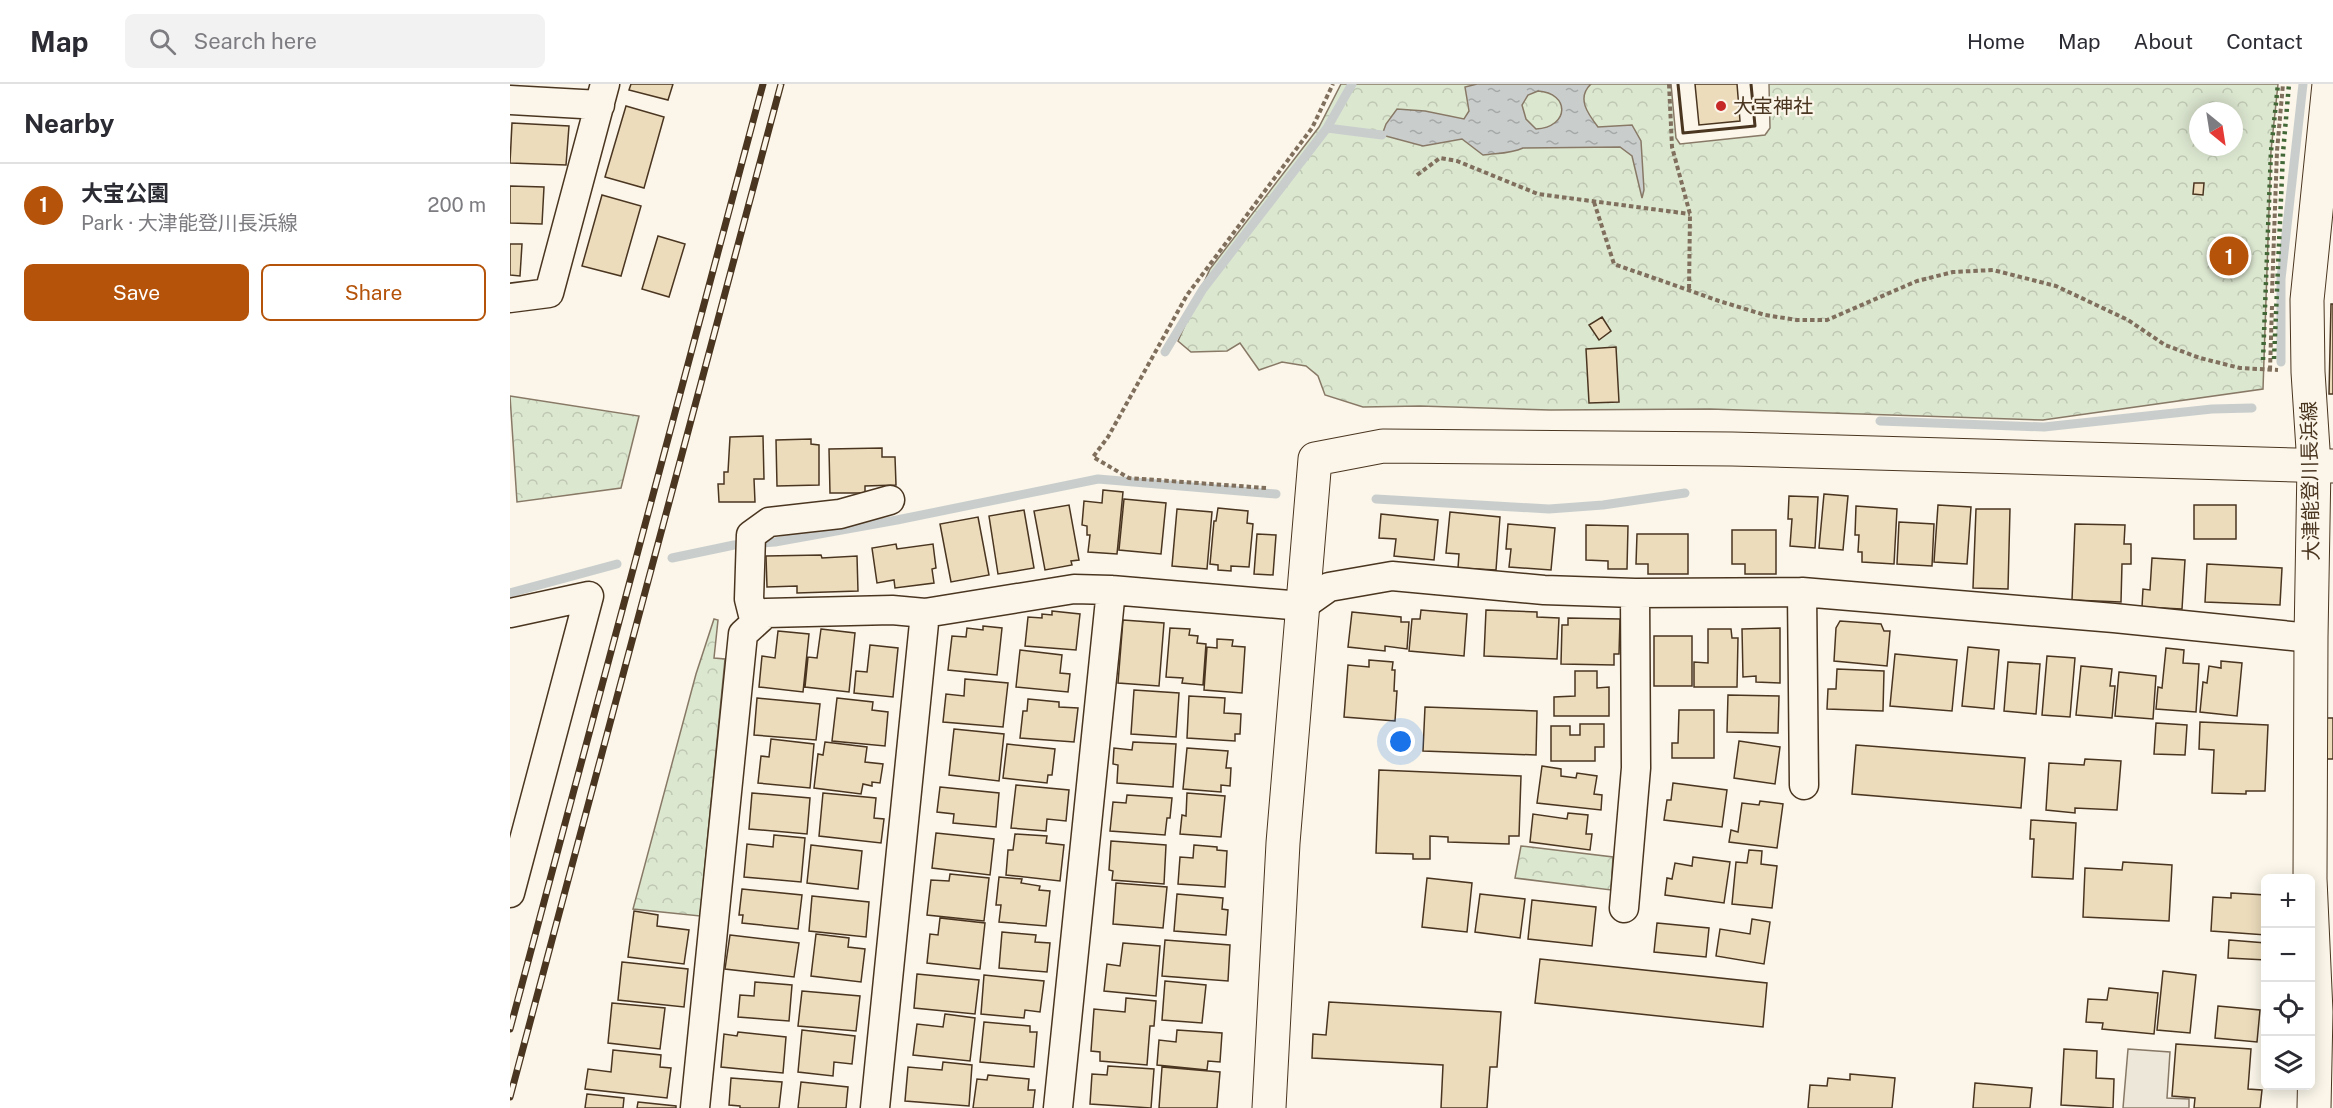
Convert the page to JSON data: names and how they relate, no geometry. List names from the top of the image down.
{
  "streets": {
    "street": ["大津能登川長浜線"]
  },
  "places": ["大宝神社"],
  "north": "bottom right",
  "page": {
    "header": "Map",
    "search": "Search here",
    "nav": [
      "Home",
      "Map",
      "About",
      "Contact"
    ],
    "heading": "Nearby",
    "list": [
      {
        "mark": "1",
        "name": "大宝公園",
        "note": "Park · 大津能登川長浜線",
        "value": "200 m"
      }
    ],
    "pins": "1",
    "buttons": ["Save", "Share"],
    "map_buttons": ["+", "−"]
  }
}
